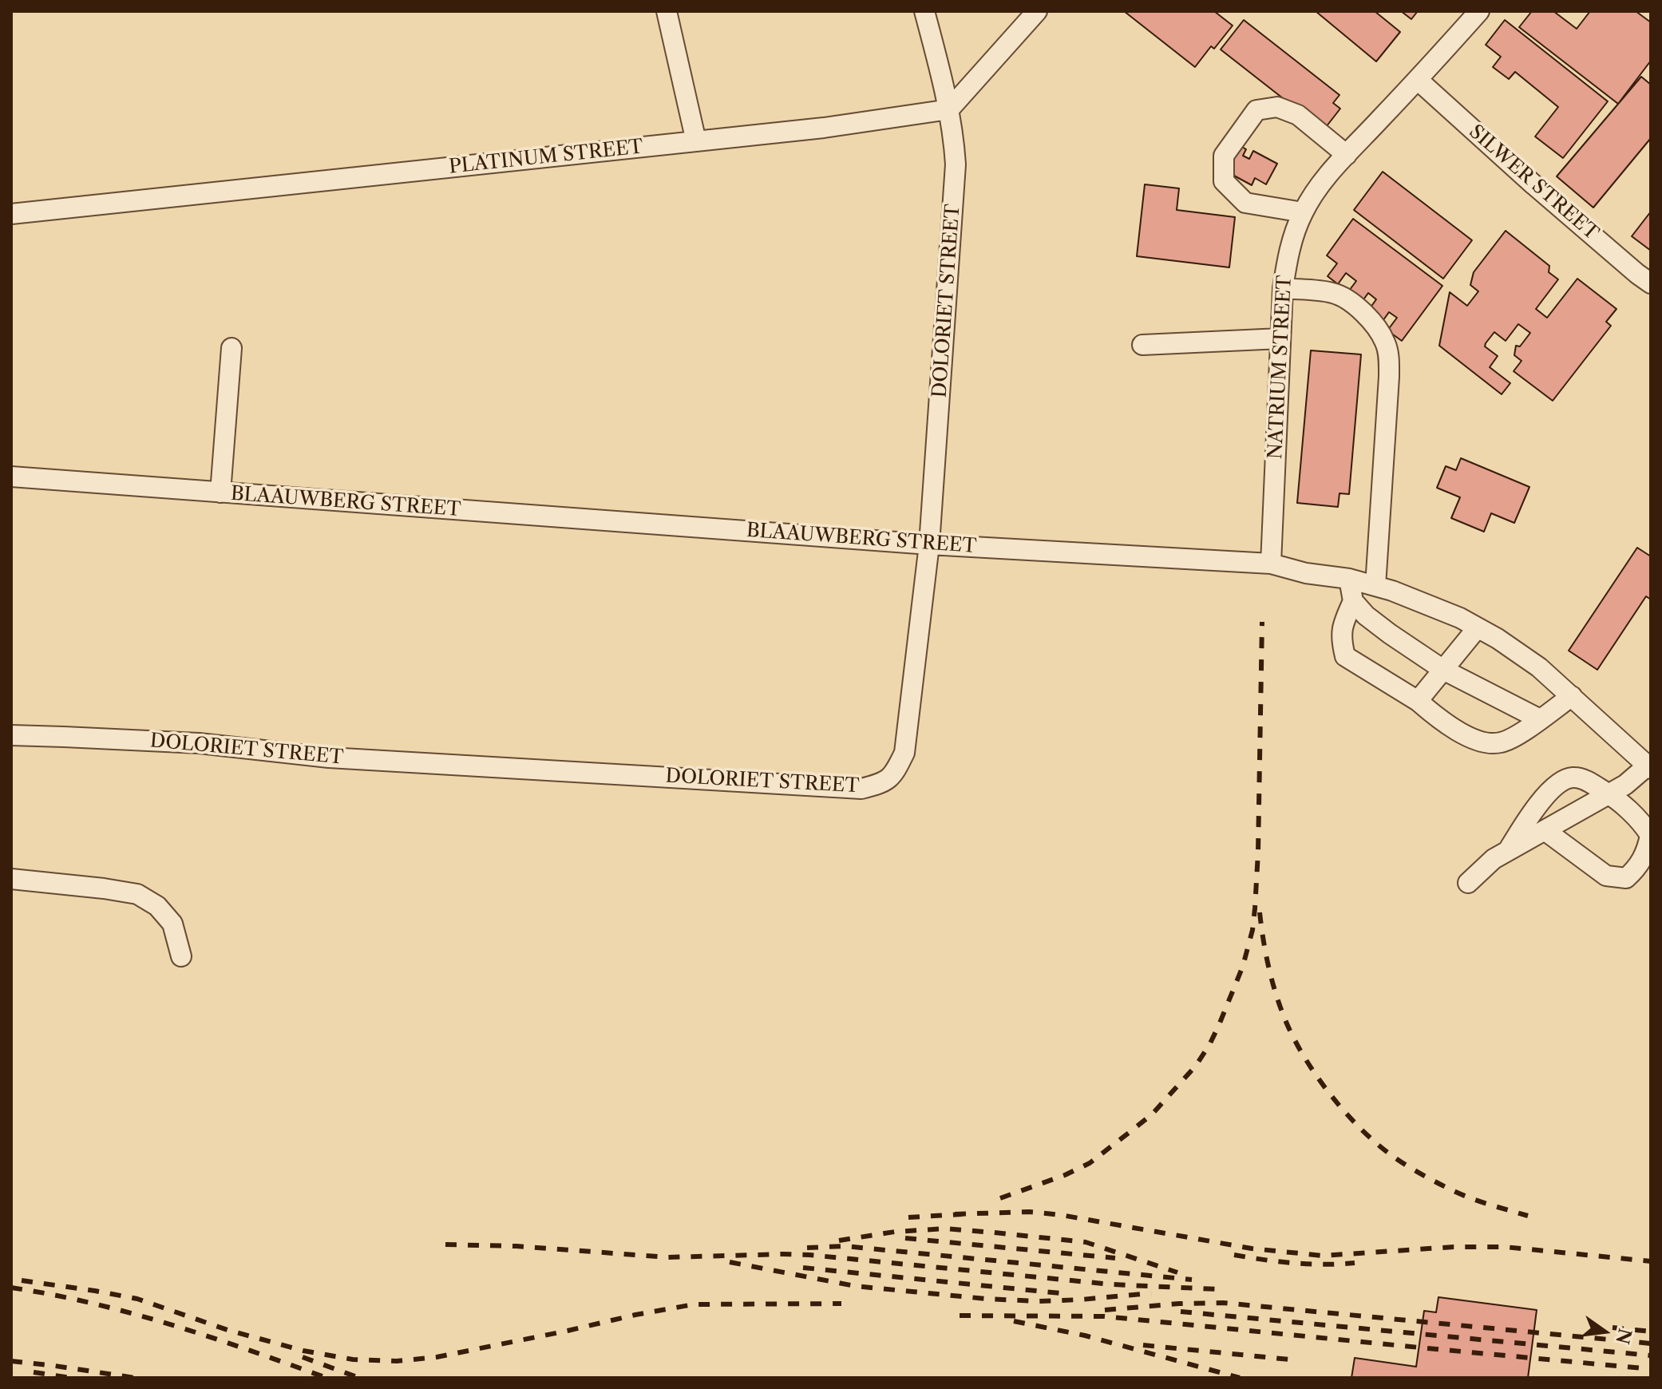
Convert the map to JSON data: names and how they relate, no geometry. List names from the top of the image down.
{
  "streets": {
    "street": [
      "PLATINUM STREET",
      "SILWER STREET",
      "DOLORIET STREET",
      "NATRIUM STREET",
      "BLAAUWBERG STREET"
    ]
  },
  "crossings": [
    ["PLATINUM STREET", "DOLORIET STREET"],
    ["SILWER STREET", "NATRIUM STREET"],
    ["DOLORIET STREET", "BLAAUWBERG STREET"],
    ["NATRIUM STREET", "BLAAUWBERG STREET"]
  ],
  "north": "right"
}
